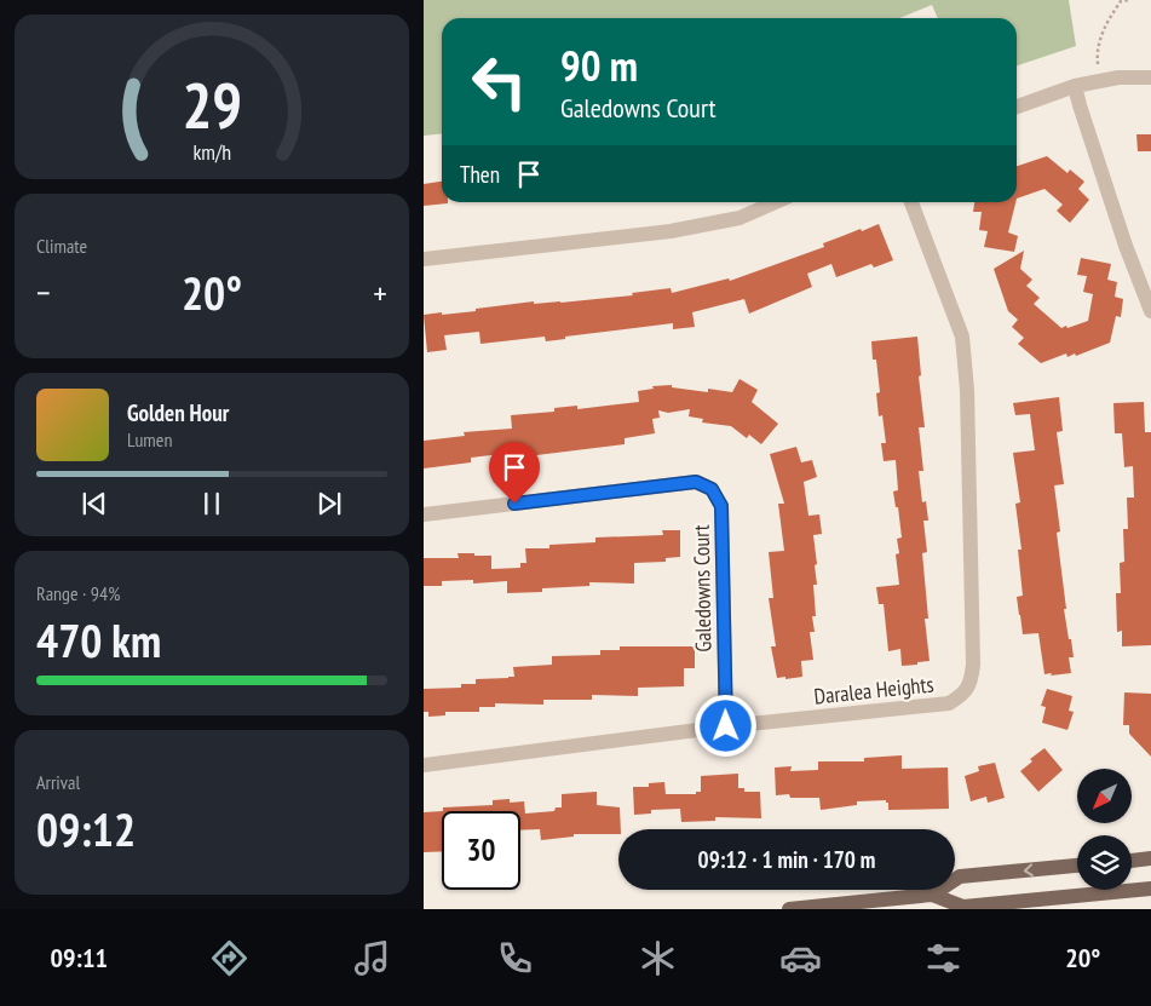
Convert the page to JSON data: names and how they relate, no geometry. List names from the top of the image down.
{
  "streets": {
    "street": ["Galedowns Court", "Daralea Heights"]
  },
  "crossings": [
    ["Galedowns Court", "Daralea Heights"]
  ],
  "north": "bottom left",
  "page": {
    "turn": ["90 m", "Galedowns Court"],
    "then": "Then",
    "tile": [
      "Climate",
      ["Range · 94%", "470 km"],
      ["Arrival", "09:12"]
    ],
    "heat": ["−", "20°", "+"],
    "song": ["Golden Hour", "Lumen"],
    "limit": "30",
    "trip": "09:12 · 1 min · 170 m",
    "tabs": ["09:11", "20°"],
    "gauge": ["29", "km/h"]
  }
}
